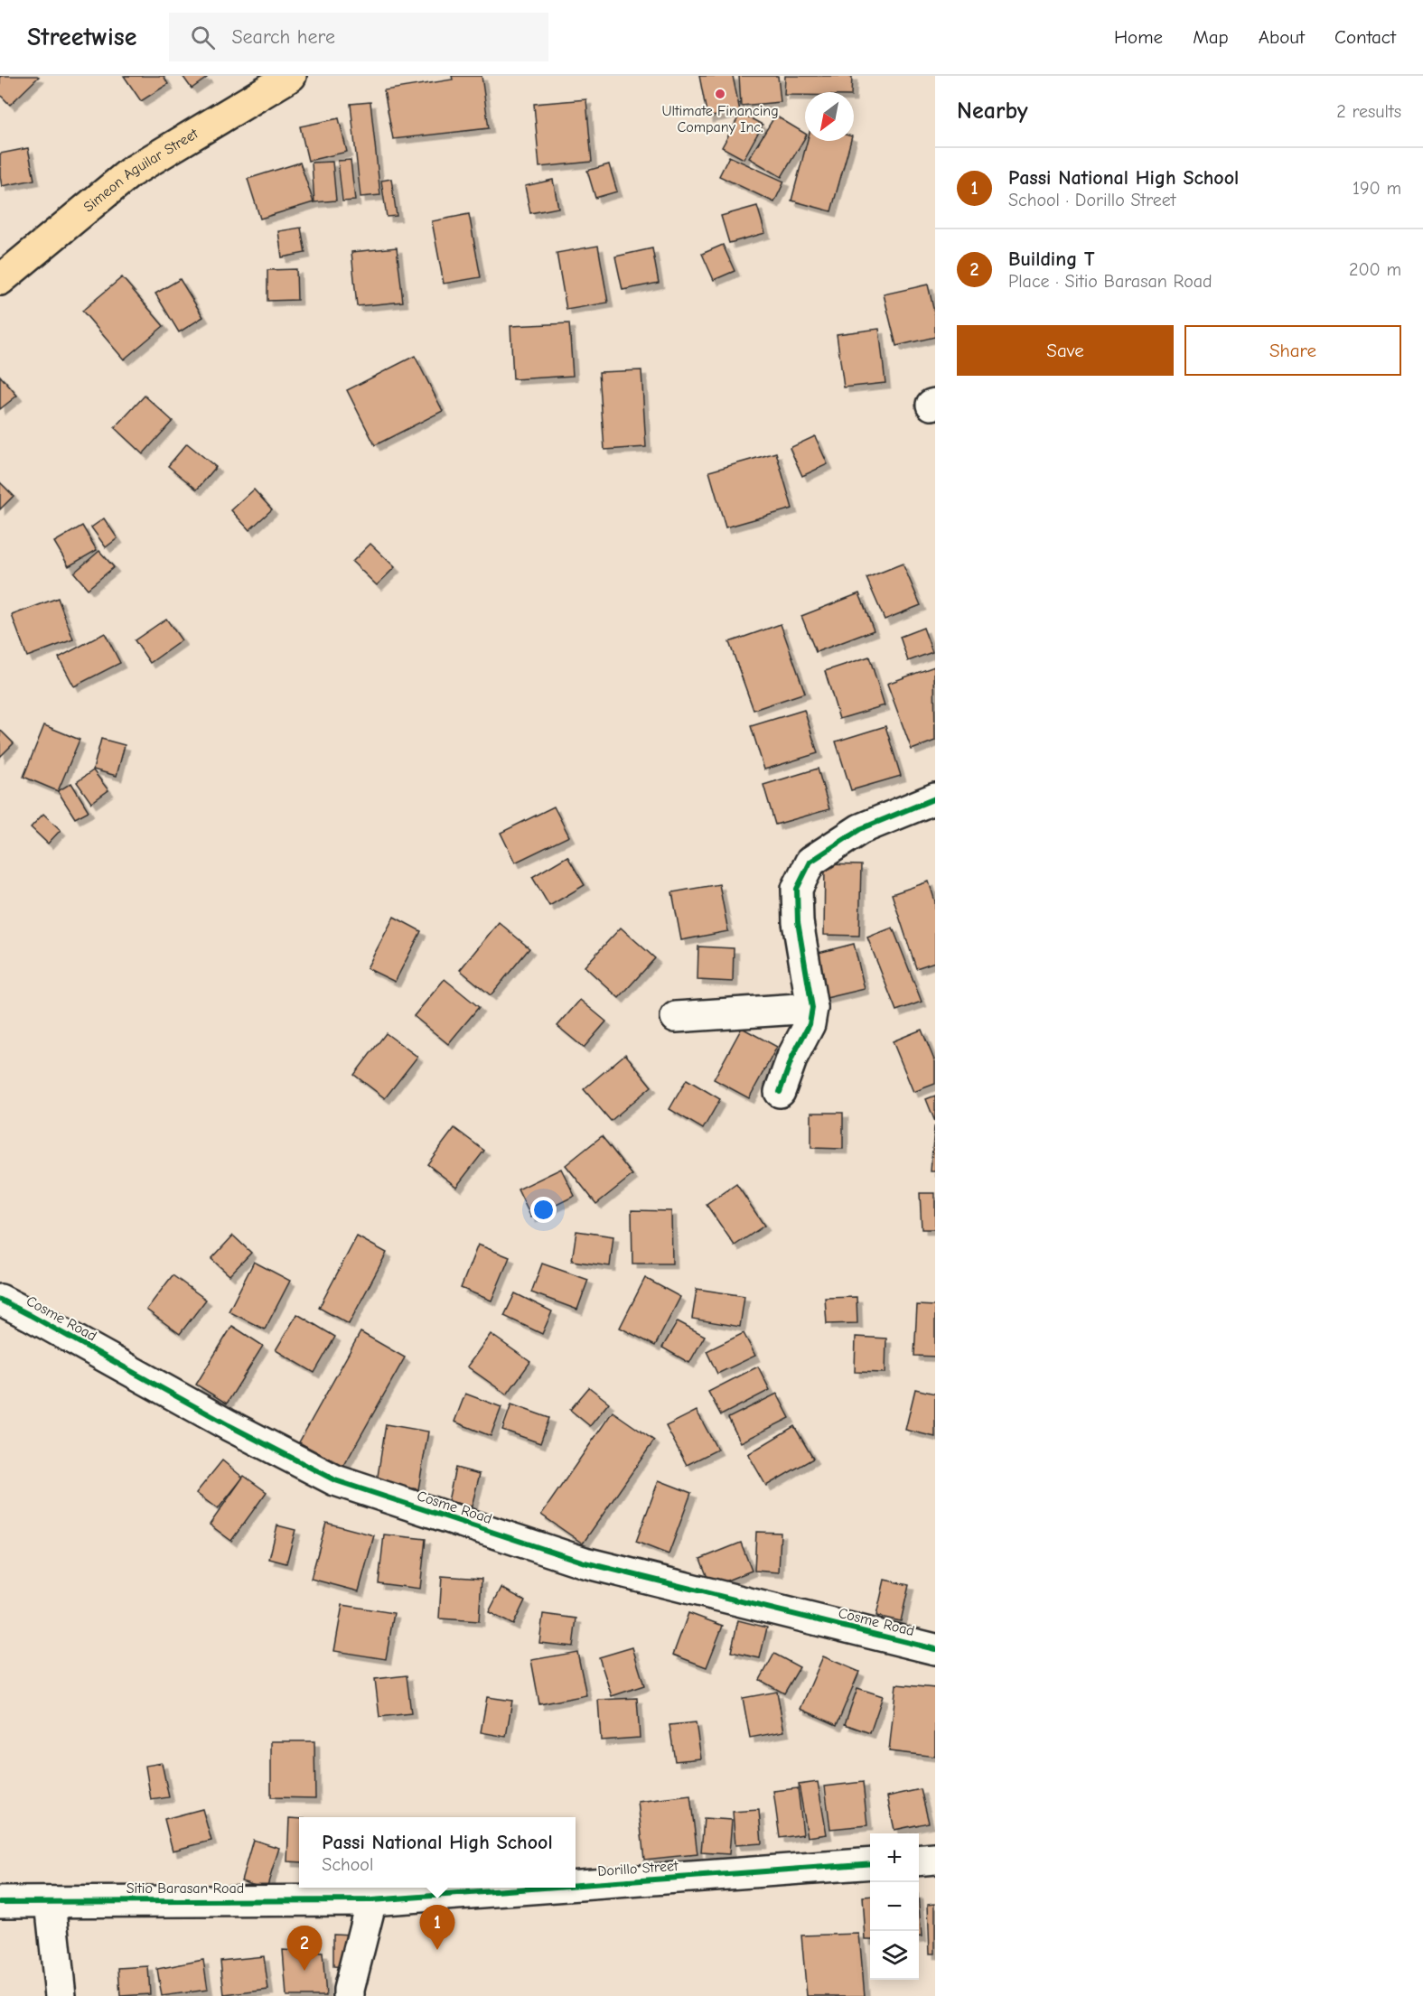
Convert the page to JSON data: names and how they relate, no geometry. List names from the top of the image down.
{
  "streets": {
    "highway": ["Simeon Aguilar Street"],
    "street": ["Cosme Road", "Dorillo Street", "Sitio Barasan Road"]
  },
  "crossings": [
    ["Dorillo Street", "Sitio Barasan Road"]
  ],
  "places": ["Ultimate Financing Company Inc."],
  "north": "bottom left",
  "page": {
    "header": "Streetwise",
    "search": "Search here",
    "nav": [
      "Home",
      "Map",
      "About",
      "Contact"
    ],
    "heading": ["Nearby", "2 results"],
    "list": [
      {
        "mark": "1",
        "name": "Passi National High School",
        "note": "School · Dorillo Street",
        "value": "190 m"
      },
      {
        "mark": "2",
        "name": "Building T",
        "note": "Place · Sitio Barasan Road",
        "value": "200 m"
      }
    ],
    "buttons": ["Save", "Share"],
    "popup": ["Passi National High School", "School"],
    "map_buttons": ["+", "−"],
    "pins": ["1", "2"]
  }
}
